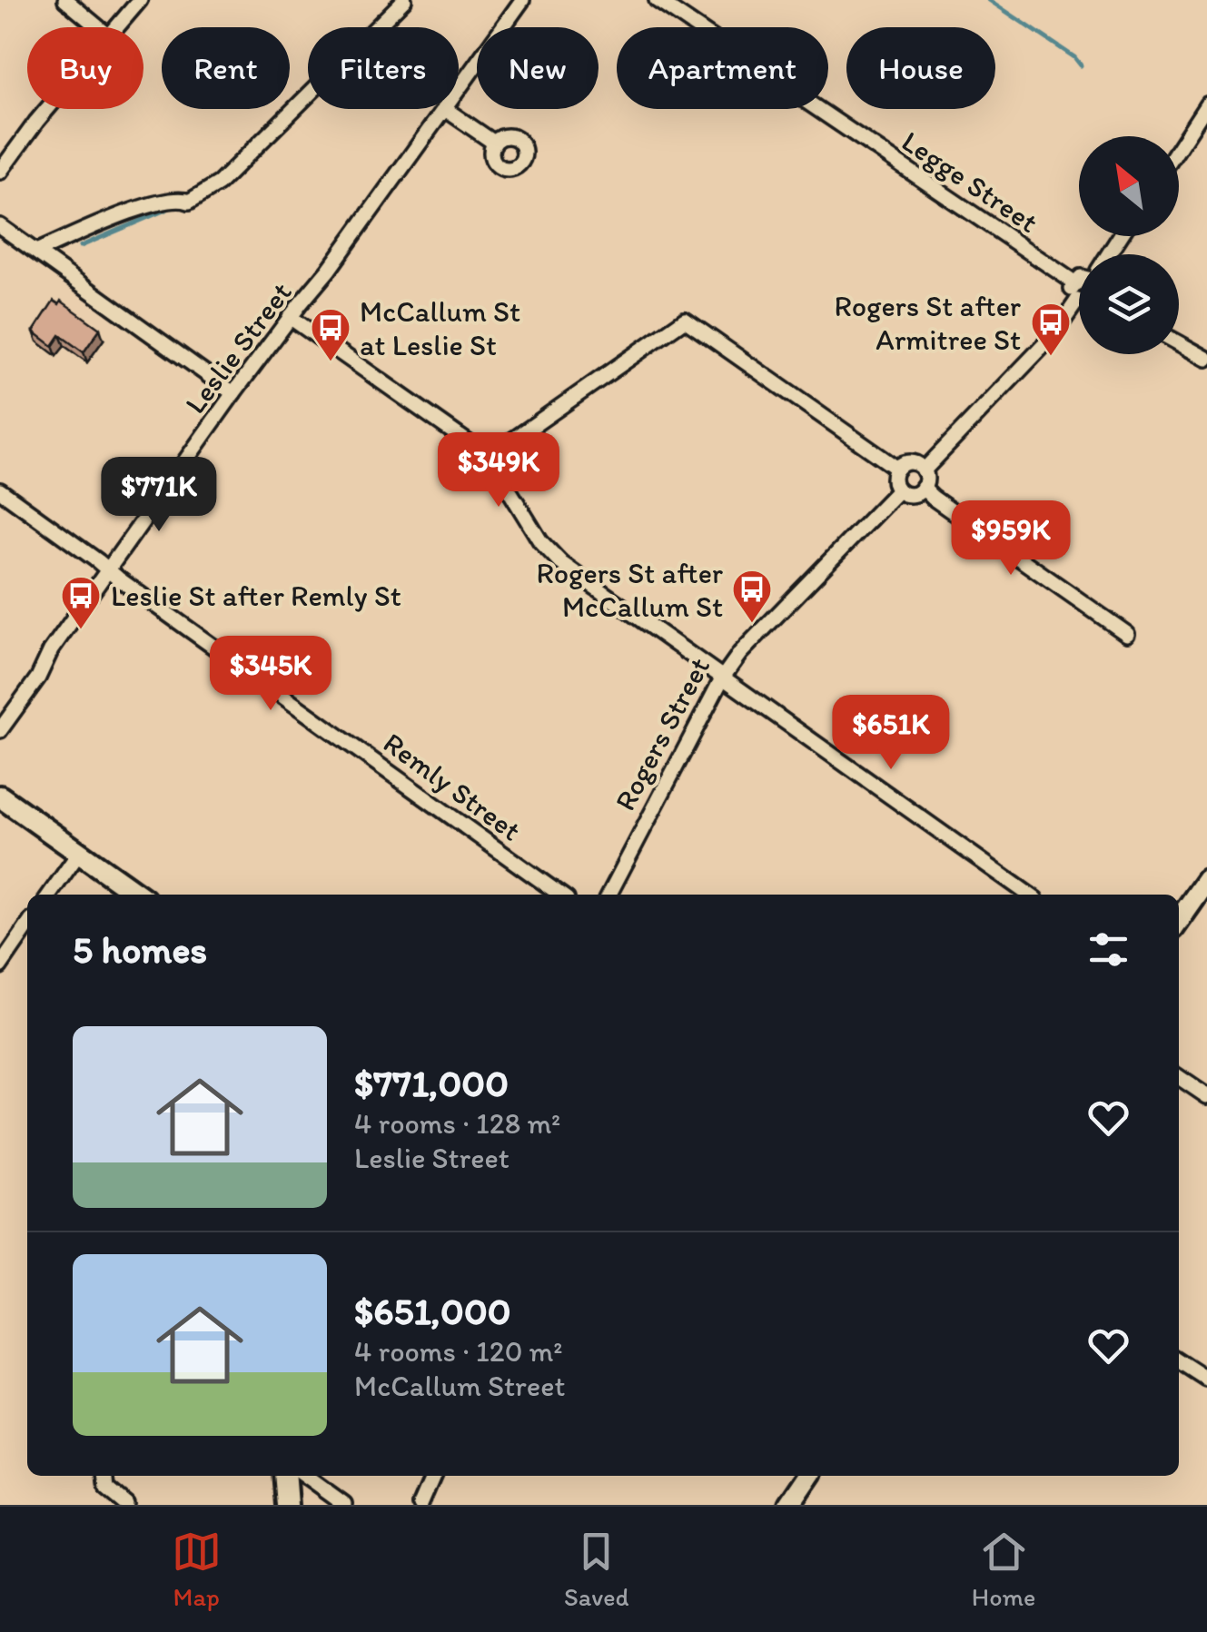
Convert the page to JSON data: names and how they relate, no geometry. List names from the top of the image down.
{
  "streets": {
    "street": [
      "Legge Street",
      "Leslie Street",
      "Rogers Street",
      "Remly Street"
    ]
  },
  "crossings": [
    ["Leslie Street", "Remly Street"]
  ],
  "places": {
    "bus stop": [
      "Rogers St after Armitree St",
      "McCallum St at Leslie St",
      "Rogers St after McCallum St",
      "Leslie St after Remly St"
    ]
  },
  "north": "top left",
  "page": {
    "chip": [
      "Buy",
      "Rent",
      "Filters",
      "New",
      "Apartment",
      "House"
    ],
    "price": [
      "$349K",
      "$771K",
      "$959K",
      "$345K",
      "$651K"
    ],
    "heading": "5 homes",
    "list": [
      {
        "name": "$771,000",
        "note": "4 rooms · 128 m² · Leslie Street"
      },
      {
        "name": "$651,000",
        "note": "4 rooms · 120 m² · McCallum Street"
      }
    ],
    "tabs": ["Map", "Saved", "Home"]
  }
}
